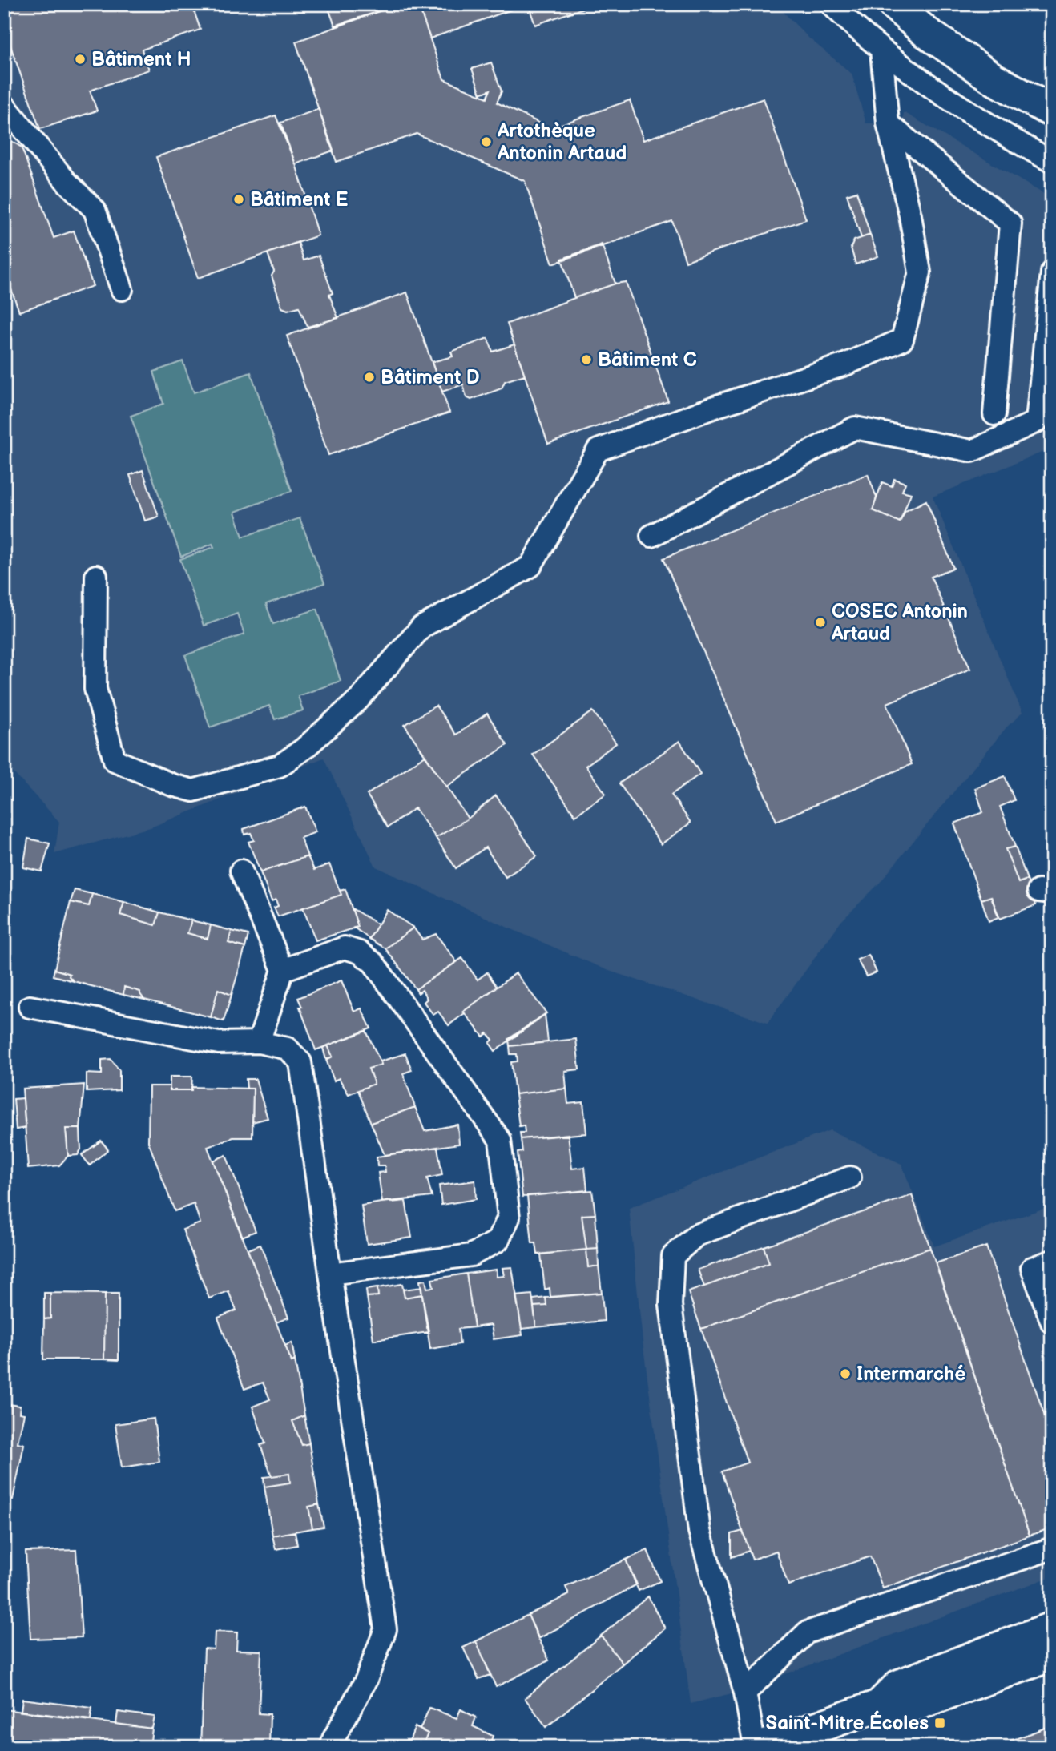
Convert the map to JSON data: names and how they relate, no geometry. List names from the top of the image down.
{
  "places": {
    "other": [
      "Bâtiment H",
      "Artothèque Antonin Artaud",
      "Bâtiment E",
      "Bâtiment C",
      "Bâtiment D",
      "COSEC Antonin Artaud",
      "Intermarché"
    ],
    "transit": ["Saint-Mitre Écoles"]
  }
}
